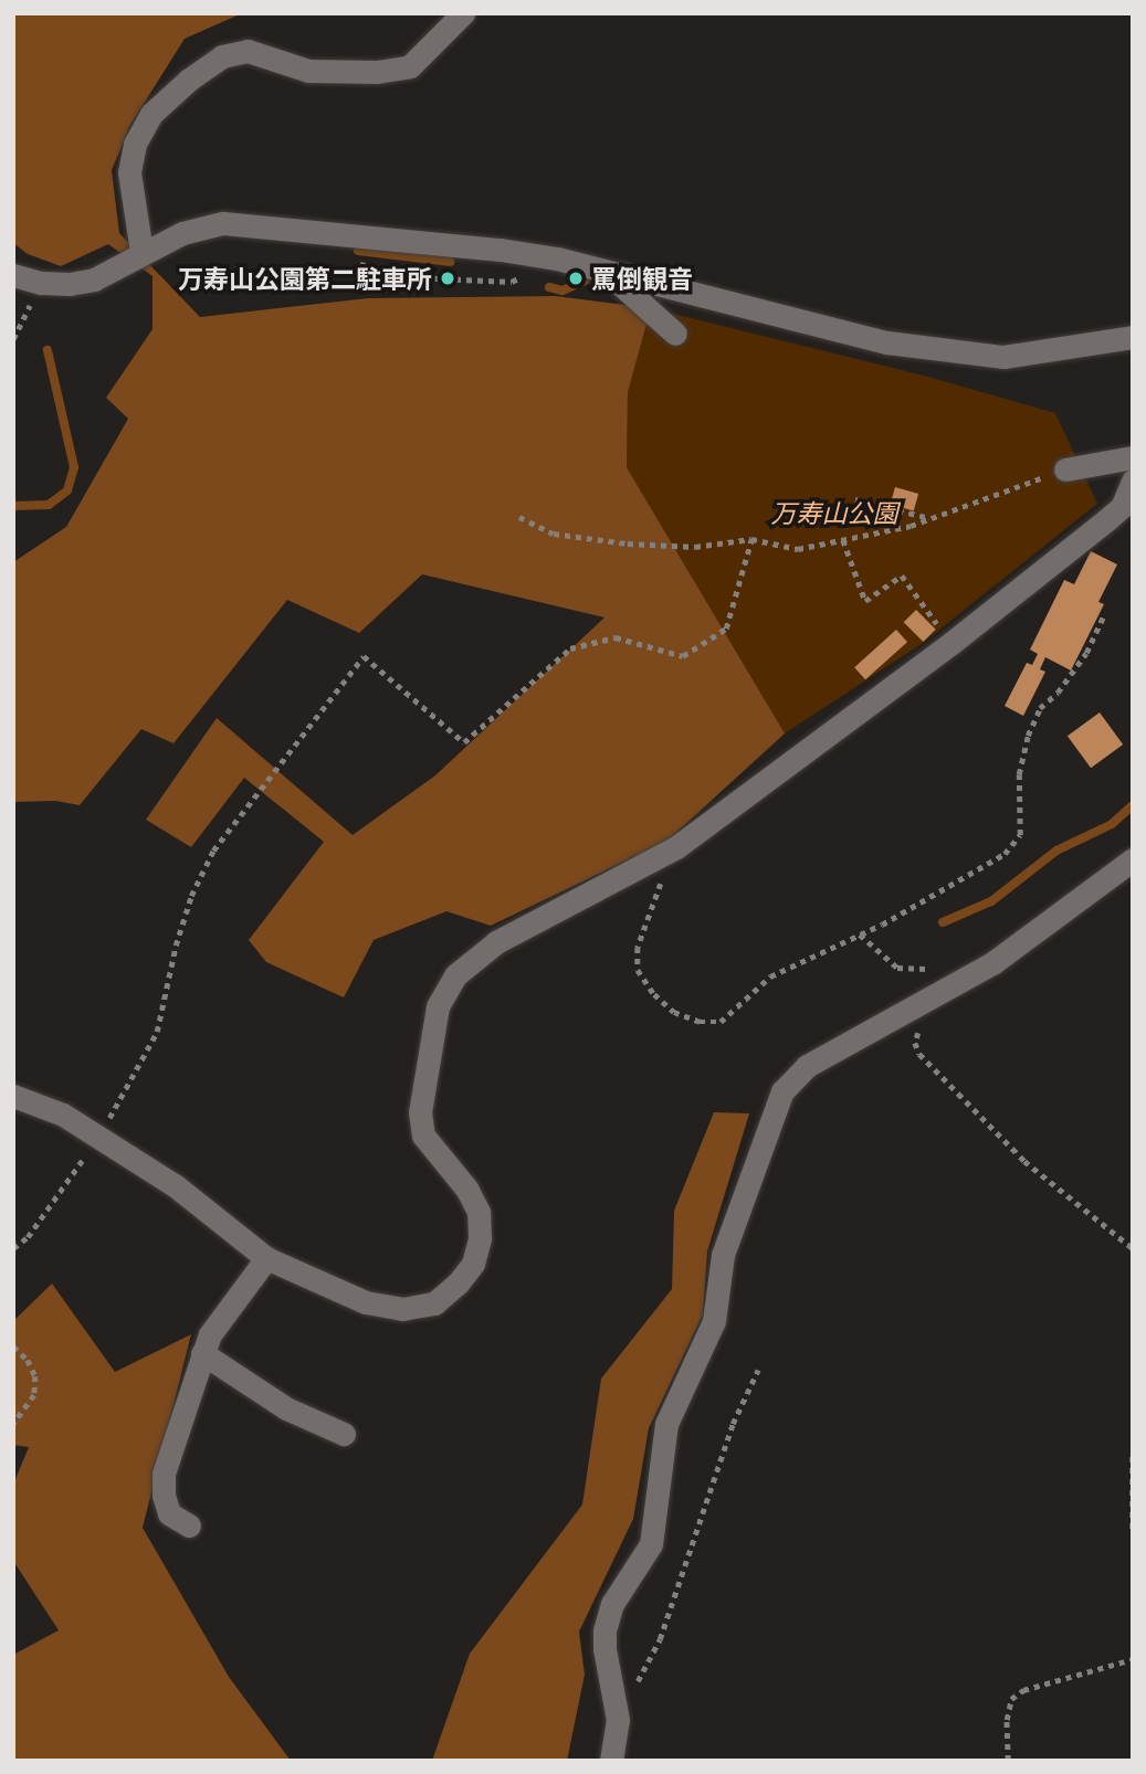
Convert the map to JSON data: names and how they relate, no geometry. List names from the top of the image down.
{
  "parks": ["万寿山公園"],
  "places": ["万寿山公園第二駐車所", "罵倒観音"]
}
